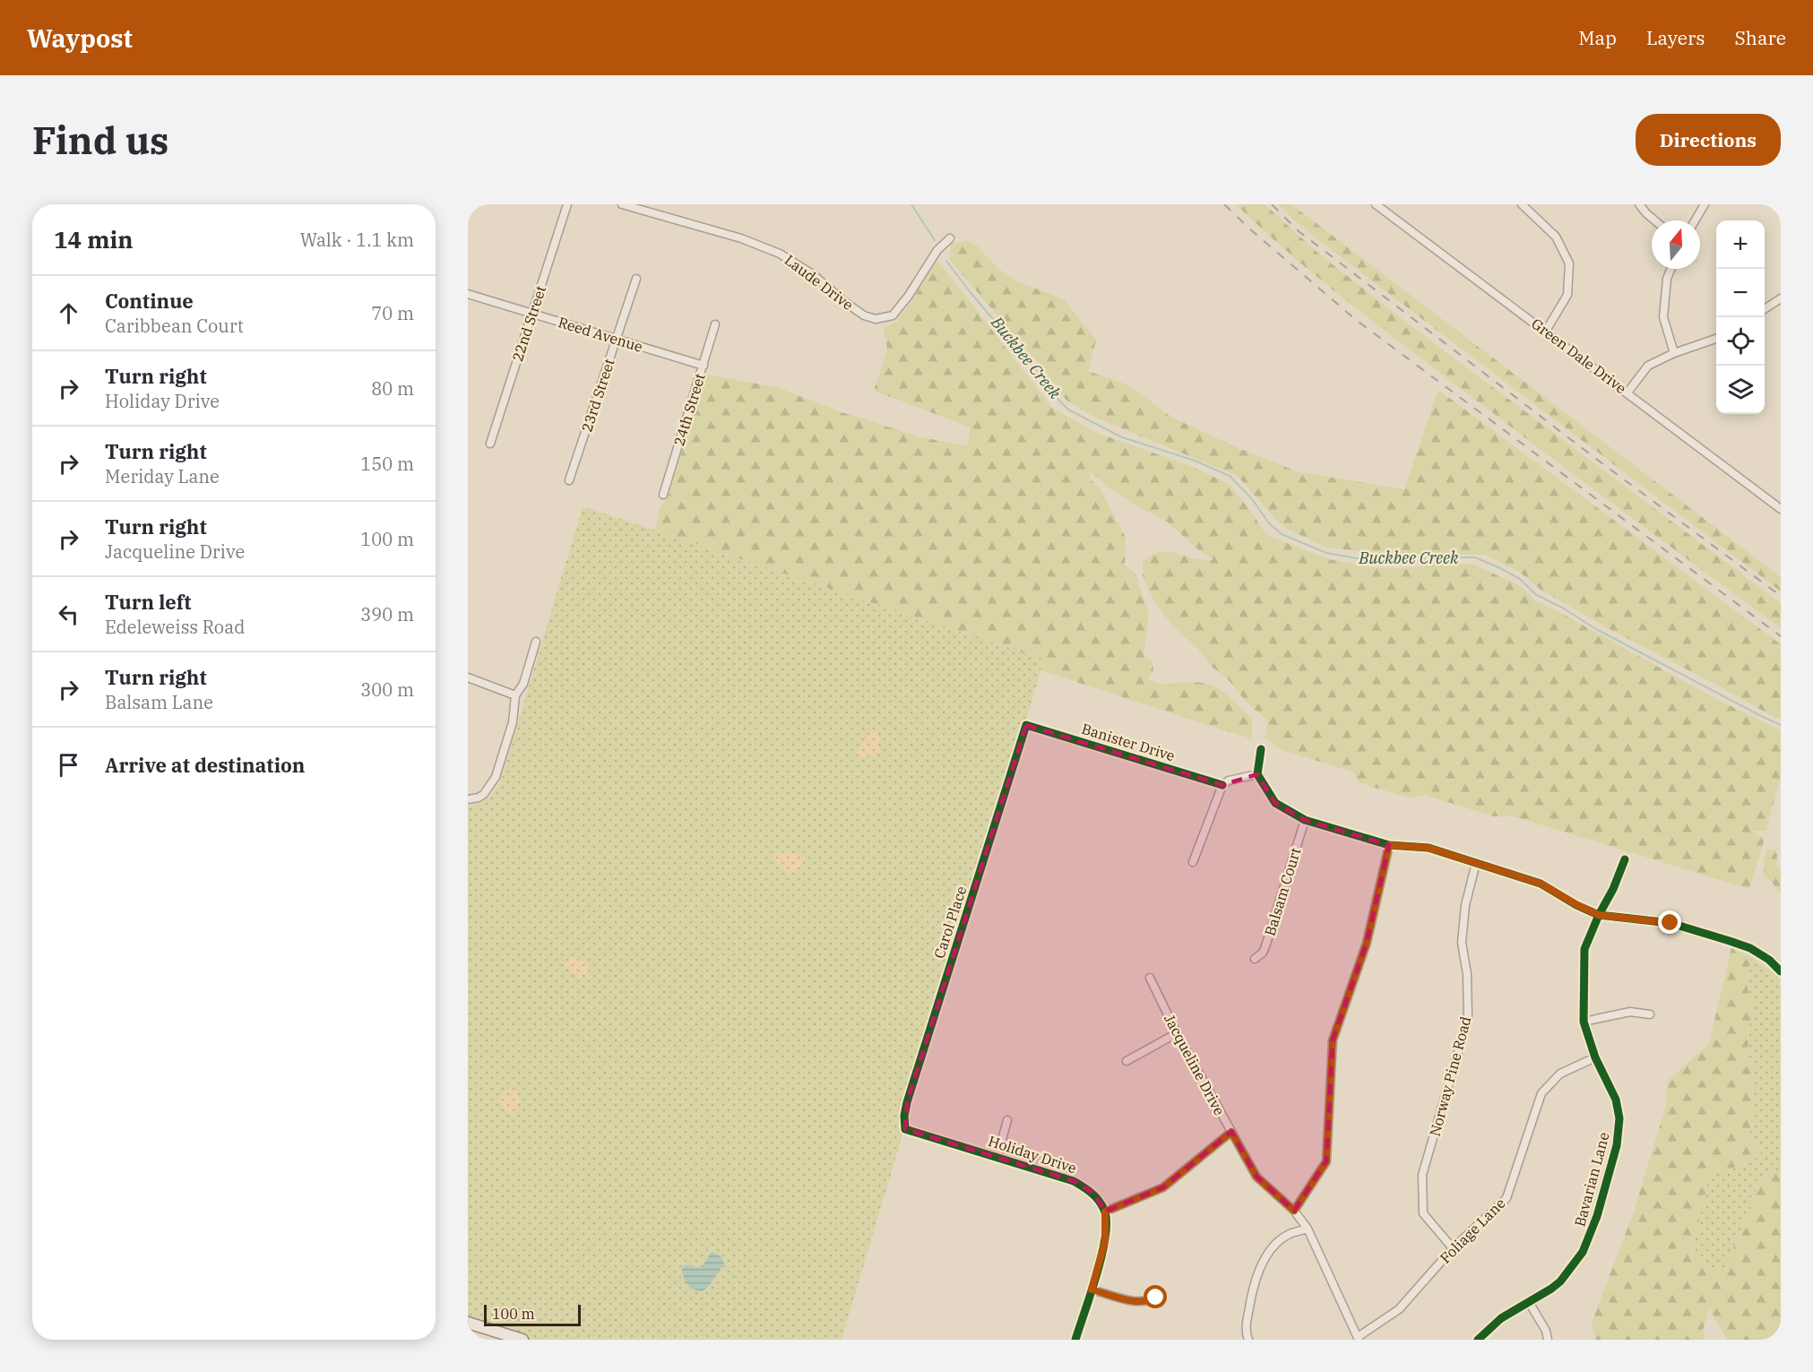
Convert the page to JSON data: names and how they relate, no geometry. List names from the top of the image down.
{
  "streets": {
    "street": [
      "Laude Drive",
      "22nd Street",
      "Reed Avenue",
      "Green Dale Drive",
      "23rd Street",
      "24th Street",
      "Banister Drive",
      "Balsam Court",
      "Carol Place",
      "Jacqueline Drive",
      "Norway Pine Road",
      "Holiday Drive",
      "Bavarian Lane",
      "Foliage Lane"
    ]
  },
  "crossings": [
    ["22nd Street", "Reed Avenue"],
    ["Reed Avenue", "23rd Street"],
    ["Reed Avenue", "24th Street"],
    ["Banister Drive", "Carol Place"],
    ["Carol Place", "Holiday Drive"],
    ["Jacqueline Drive", "Foliage Lane"],
    ["Norway Pine Road", "Foliage Lane"],
    ["Bavarian Lane", "Foliage Lane"]
  ],
  "water": ["Buckbee Creek"],
  "scale_bar": "100 m",
  "north": "top",
  "page": {
    "header": "Waypost",
    "nav": ["Map", "Layers", "Share"],
    "buttons": "Directions",
    "title": "Find us",
    "heading": ["14 min", "Walk · 1.1 km"],
    "map_buttons": ["+", "−"],
    "list": [
      ["Continue", "Caribbean Court", "70 m"],
      ["Turn right", "Holiday Drive", "80 m"],
      ["Turn right", "Meriday Lane", "150 m"],
      ["Turn right", "Jacqueline Drive", "100 m"],
      ["Turn left", "Edeleweiss Road", "390 m"],
      ["Turn right", "Balsam Lane", "300 m"],
      "Arrive at destination"
    ],
    "scale": "100 m"
  }
}
